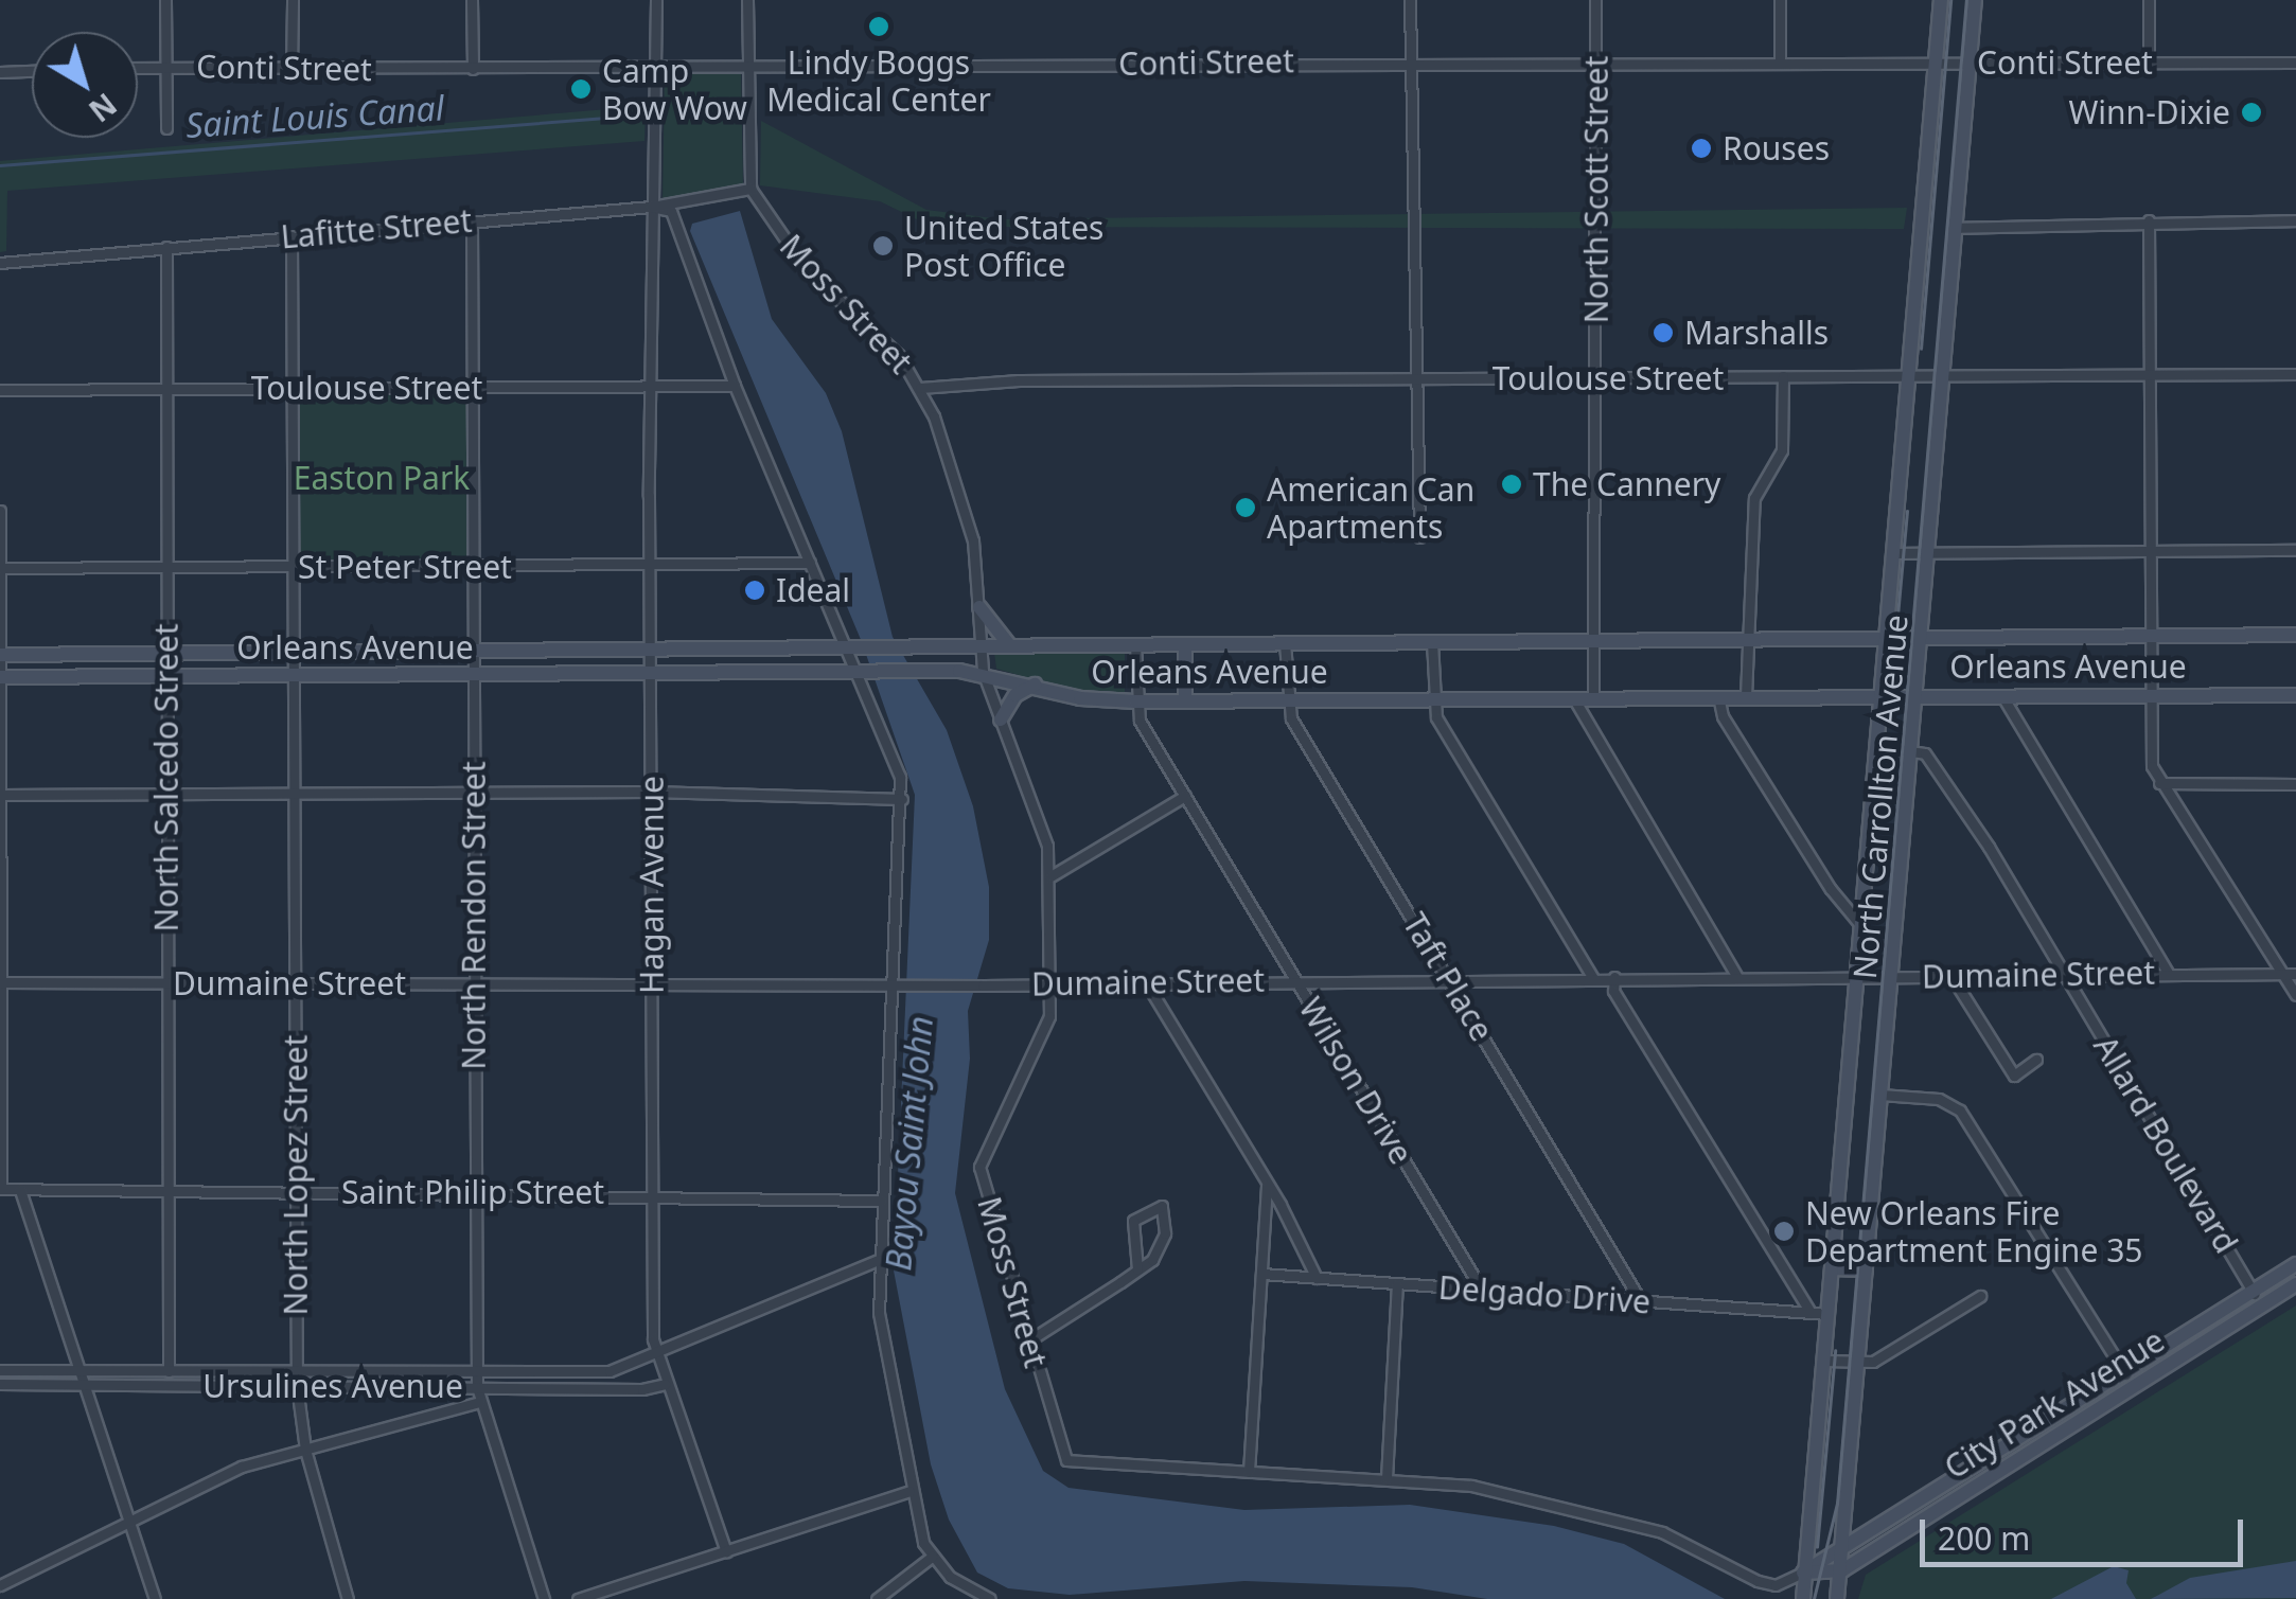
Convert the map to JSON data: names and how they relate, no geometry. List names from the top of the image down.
{
  "streets": {
    "street": [
      "Conti Street",
      "North Scott Street",
      "Lafitte Street",
      "Moss Street",
      "Toulouse Street",
      "St Peter Street",
      "Orleans Avenue",
      "North Salcedo Street",
      "North Carrollton Avenue",
      "Hagan Avenue",
      "North Rendon Street",
      "Dumaine Street",
      "Taft Place",
      "Wilson Drive",
      "Allard Boulevard",
      "North Lopez Street",
      "Saint Philip Street",
      "Delgado Drive",
      "Ursulines Avenue",
      "City Park Avenue"
    ]
  },
  "crossings": [
    ["Conti Street", "North Scott Street"],
    ["Conti Street", "North Carrollton Avenue"],
    ["Conti Street", "Hagan Avenue"],
    ["North Scott Street", "Toulouse Street"],
    ["North Scott Street", "Orleans Avenue"],
    ["Lafitte Street", "Moss Street"],
    ["Lafitte Street", "North Salcedo Street"],
    ["Lafitte Street", "Hagan Avenue"],
    ["Lafitte Street", "North Rendon Street"],
    ["Lafitte Street", "North Lopez Street"],
    ["Moss Street", "Toulouse Street"],
    ["Moss Street", "Orleans Avenue"],
    ["Moss Street", "North Carrollton Avenue"],
    ["Moss Street", "Dumaine Street"],
    ["Moss Street", "City Park Avenue"],
    ["Toulouse Street", "North Salcedo Street"],
    ["Toulouse Street", "North Carrollton Avenue"],
    ["Toulouse Street", "Hagan Avenue"],
    ["Toulouse Street", "North Rendon Street"],
    ["Toulouse Street", "North Lopez Street"],
    ["St Peter Street", "North Salcedo Street"],
    ["St Peter Street", "Hagan Avenue"],
    ["St Peter Street", "North Rendon Street"],
    ["St Peter Street", "North Lopez Street"],
    ["Orleans Avenue", "North Salcedo Street"],
    ["Orleans Avenue", "North Carrollton Avenue"],
    ["Orleans Avenue", "Hagan Avenue"],
    ["Orleans Avenue", "North Rendon Street"],
    ["Orleans Avenue", "Taft Place"],
    ["Orleans Avenue", "Wilson Drive"],
    ["Orleans Avenue", "North Lopez Street"],
    ["North Salcedo Street", "Dumaine Street"],
    ["North Salcedo Street", "Saint Philip Street"],
    ["North Salcedo Street", "Ursulines Avenue"],
    ["North Carrollton Avenue", "Dumaine Street"],
    ["North Carrollton Avenue", "Allard Boulevard"],
    ["North Carrollton Avenue", "Delgado Drive"],
    ["North Carrollton Avenue", "City Park Avenue"],
    ["Hagan Avenue", "Dumaine Street"],
    ["Hagan Avenue", "Saint Philip Street"],
    ["Hagan Avenue", "Ursulines Avenue"],
    ["North Rendon Street", "Dumaine Street"],
    ["North Rendon Street", "Saint Philip Street"],
    ["North Rendon Street", "Ursulines Avenue"],
    ["Dumaine Street", "Taft Place"],
    ["Dumaine Street", "Wilson Drive"],
    ["Dumaine Street", "Allard Boulevard"],
    ["Dumaine Street", "North Lopez Street"],
    ["Taft Place", "Delgado Drive"],
    ["Wilson Drive", "Delgado Drive"],
    ["Allard Boulevard", "City Park Avenue"],
    ["North Lopez Street", "Saint Philip Street"],
    ["North Lopez Street", "Ursulines Avenue"]
  ],
  "water": ["Saint Louis Canal", "Bayou Saint John"],
  "parks": ["Easton Park"],
  "places": [
    "Lindy Boggs Medical Center",
    "Camp Bow Wow",
    "Winn-Dixie",
    "Rouses",
    "United States Post Office",
    "Marshalls",
    "The Cannery",
    "American Can Apartments",
    "Ideal",
    "New Orleans Fire Department Engine 35"
  ],
  "scale_bar": "200 m",
  "north": "bottom right"
}
